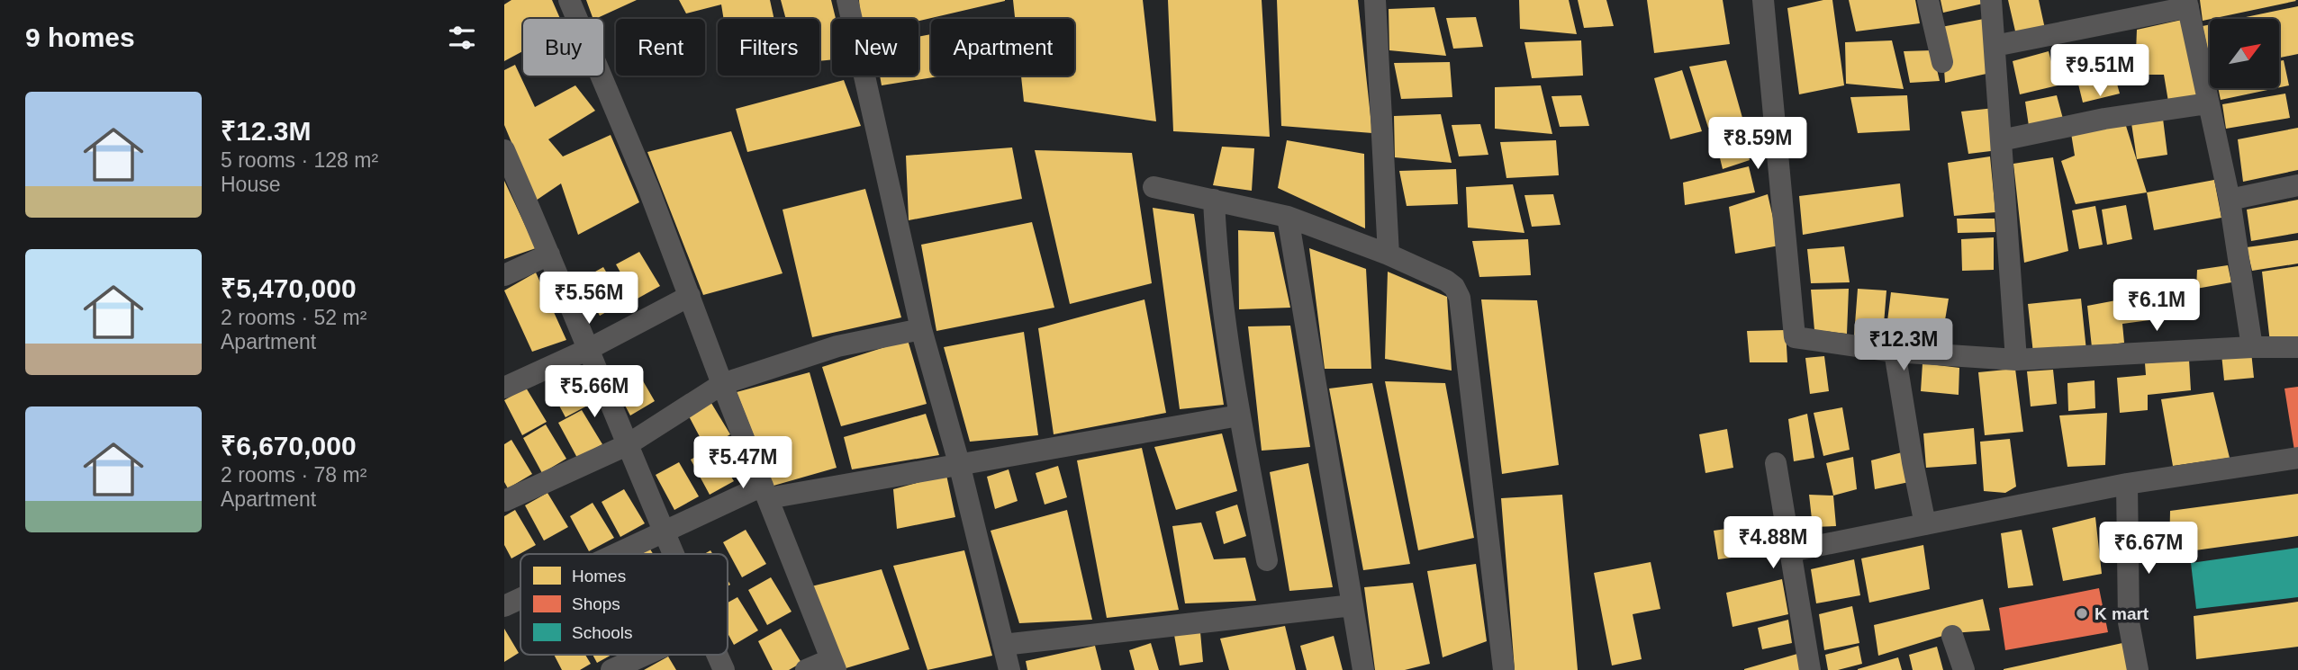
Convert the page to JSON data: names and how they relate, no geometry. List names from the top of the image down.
{
  "places": ["K mart"],
  "legend": ["Homes", "Shops", "Schools"],
  "north": "top right",
  "page": {
    "heading": "9 homes",
    "chip": [
      "Buy",
      "Rent",
      "Filters",
      "New",
      "Apartment"
    ],
    "price": [
      "₹9.51M",
      "₹8.59M",
      "₹5.56M",
      "₹6.1M",
      "₹12.3M",
      "₹5.66M",
      "₹5.47M",
      "₹4.88M",
      "₹6.67M"
    ],
    "list": [
      {
        "name": "₹12.3M",
        "note": "5 rooms · 128 m² · House"
      },
      {
        "name": "₹5,470,000",
        "note": "2 rooms · 52 m² · Apartment"
      },
      {
        "name": "₹6,670,000",
        "note": "2 rooms · 78 m² · Apartment"
      }
    ]
  }
}
